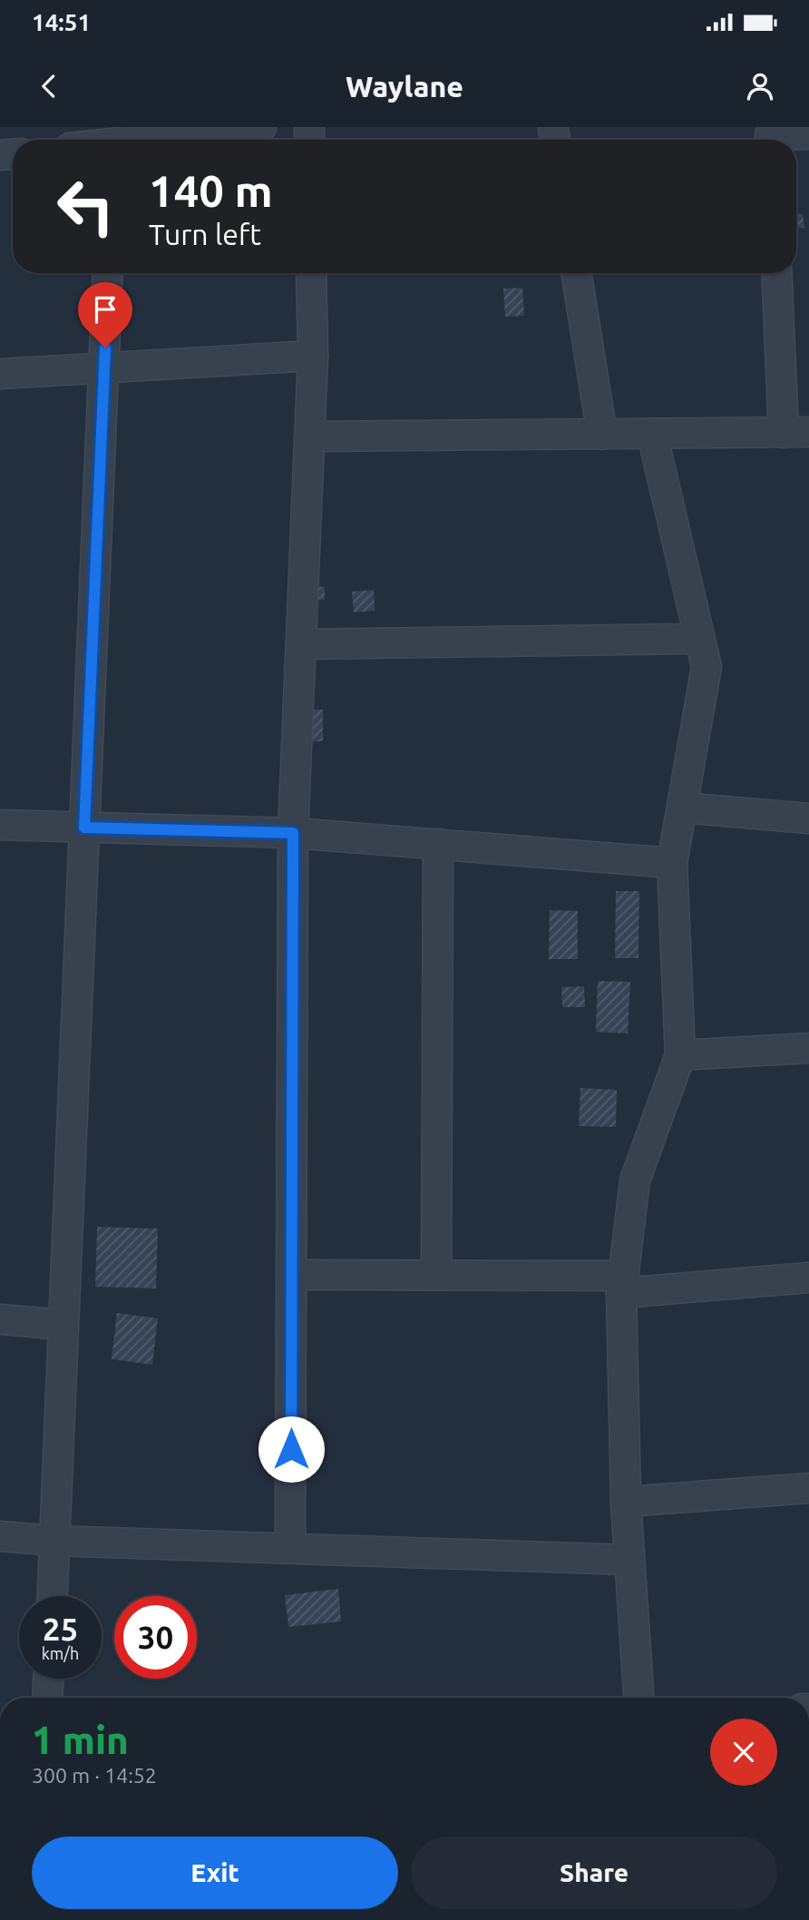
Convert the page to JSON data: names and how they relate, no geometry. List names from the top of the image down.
{
  "page": {
    "status": "14:51",
    "header": "Waylane",
    "turn": ["140 m", "Turn left"],
    "speed": "25 km/h",
    "limit": "30",
    "heading": ["1 min", "300 m · 14:52"],
    "buttons": ["Exit", "Share"]
  }
}
